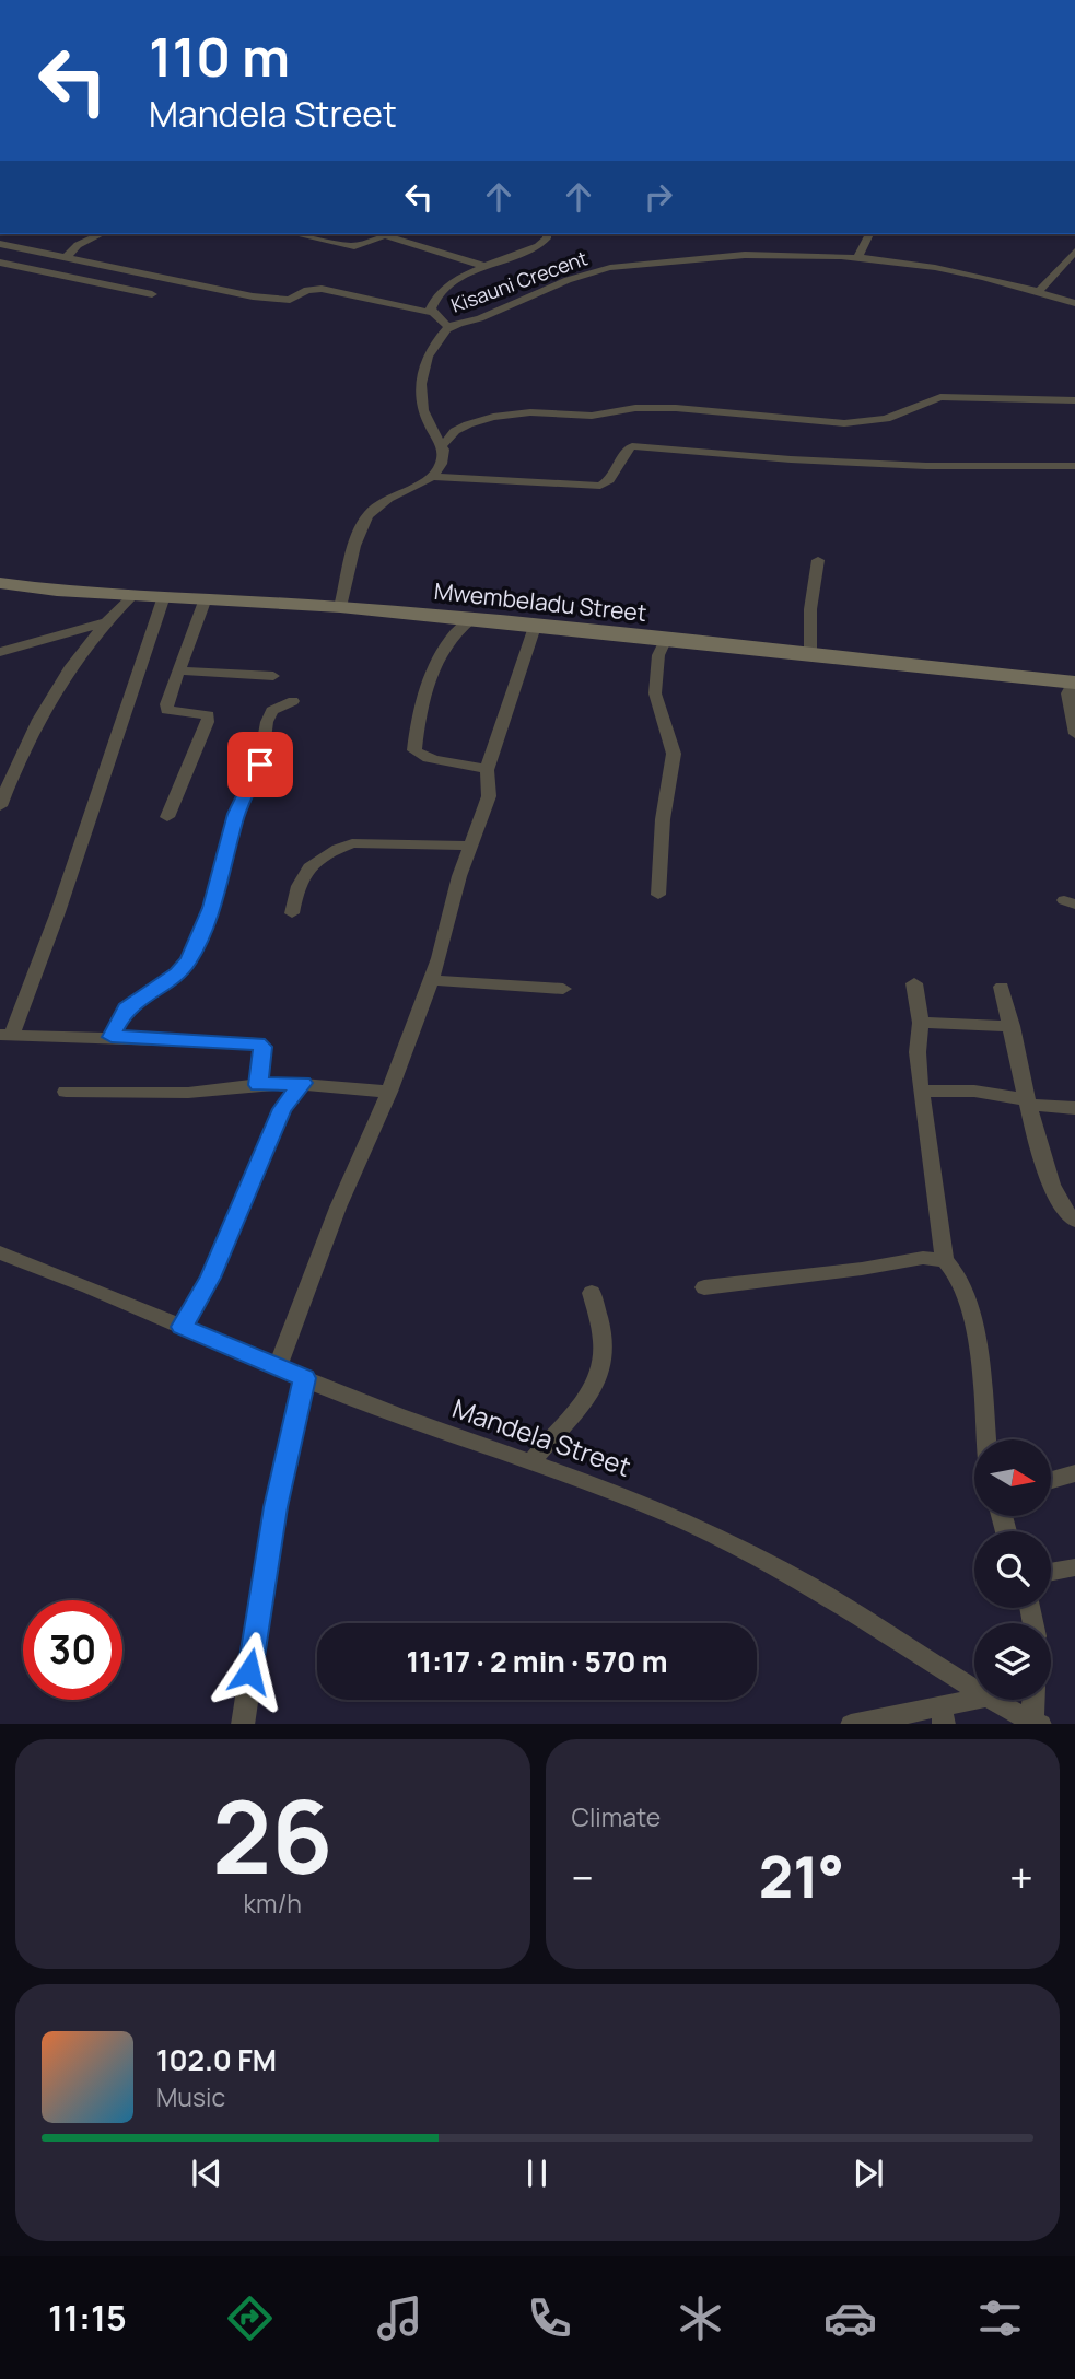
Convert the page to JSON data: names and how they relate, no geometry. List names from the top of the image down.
{
  "streets": {
    "street": ["Kisauni Crecent", "Mwembeladu Street", "Mandela Street"]
  },
  "north": "right",
  "page": {
    "turn": ["110 m", "Mandela Street"],
    "limit": "30",
    "trip": "11:17 · 2 min · 570 m",
    "tile": [
      ["26", "km/h"],
      "Climate"
    ],
    "heat": ["−", "21°", "+"],
    "song": ["102.0 FM", "Music"],
    "tabs": "11:15"
  }
}
